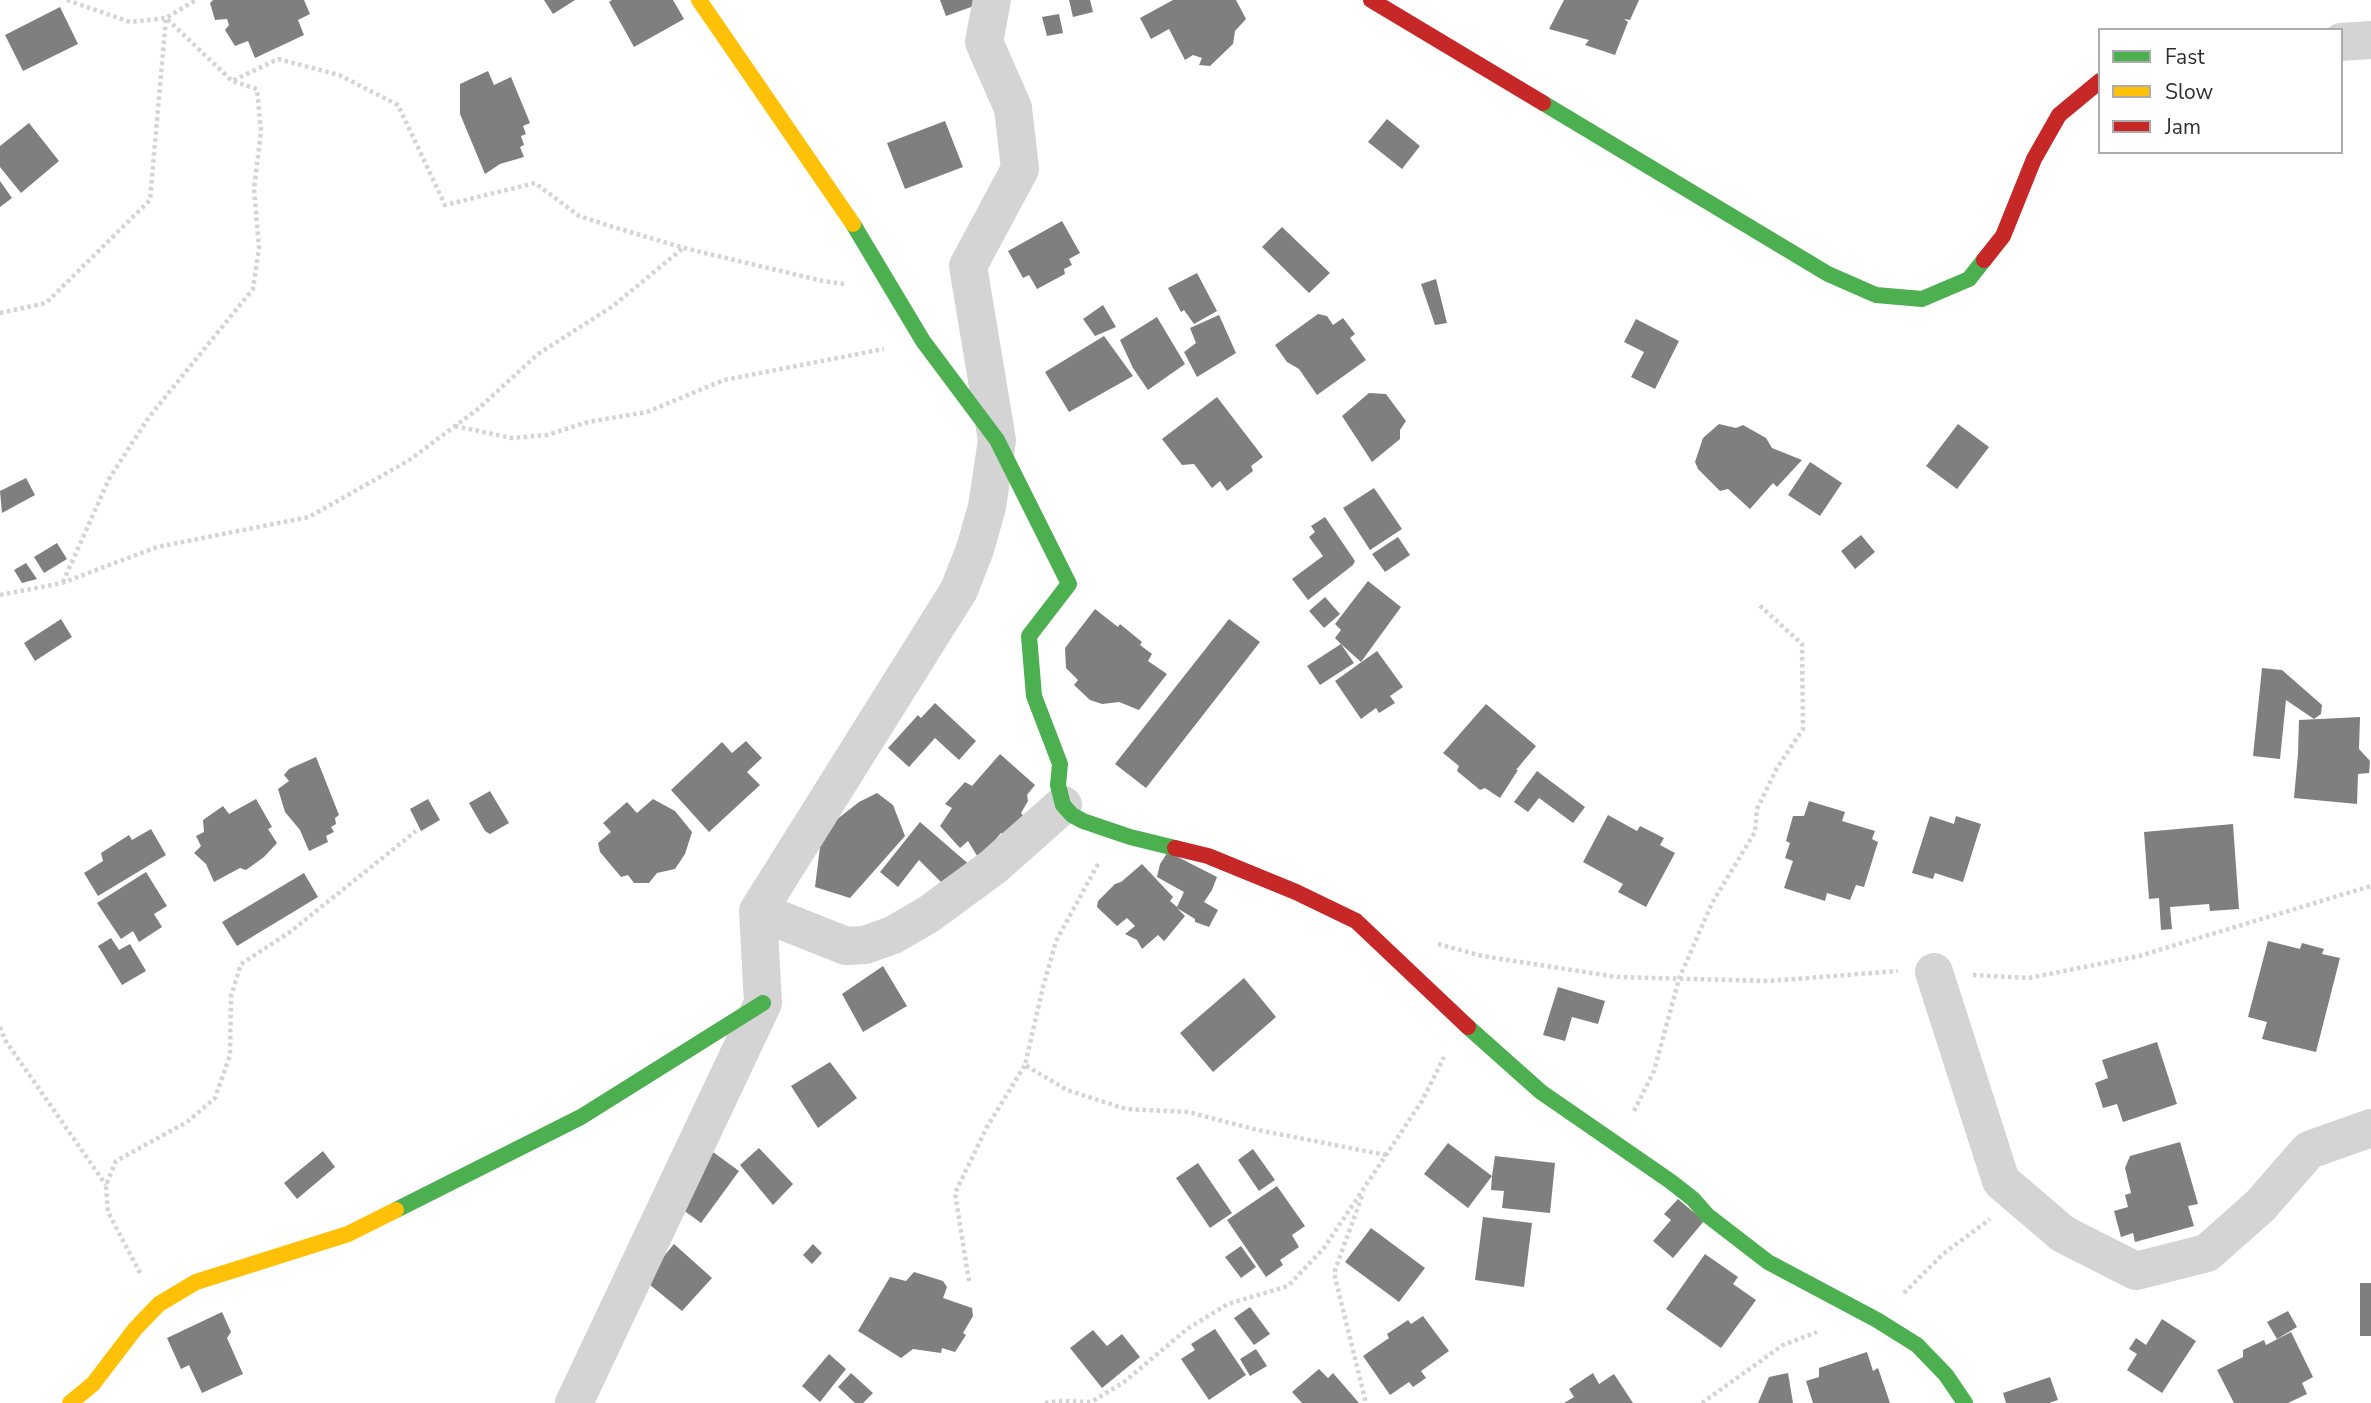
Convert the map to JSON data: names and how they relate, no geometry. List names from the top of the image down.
{
  "legend": ["Fast", "Slow", "Jam"]
}
